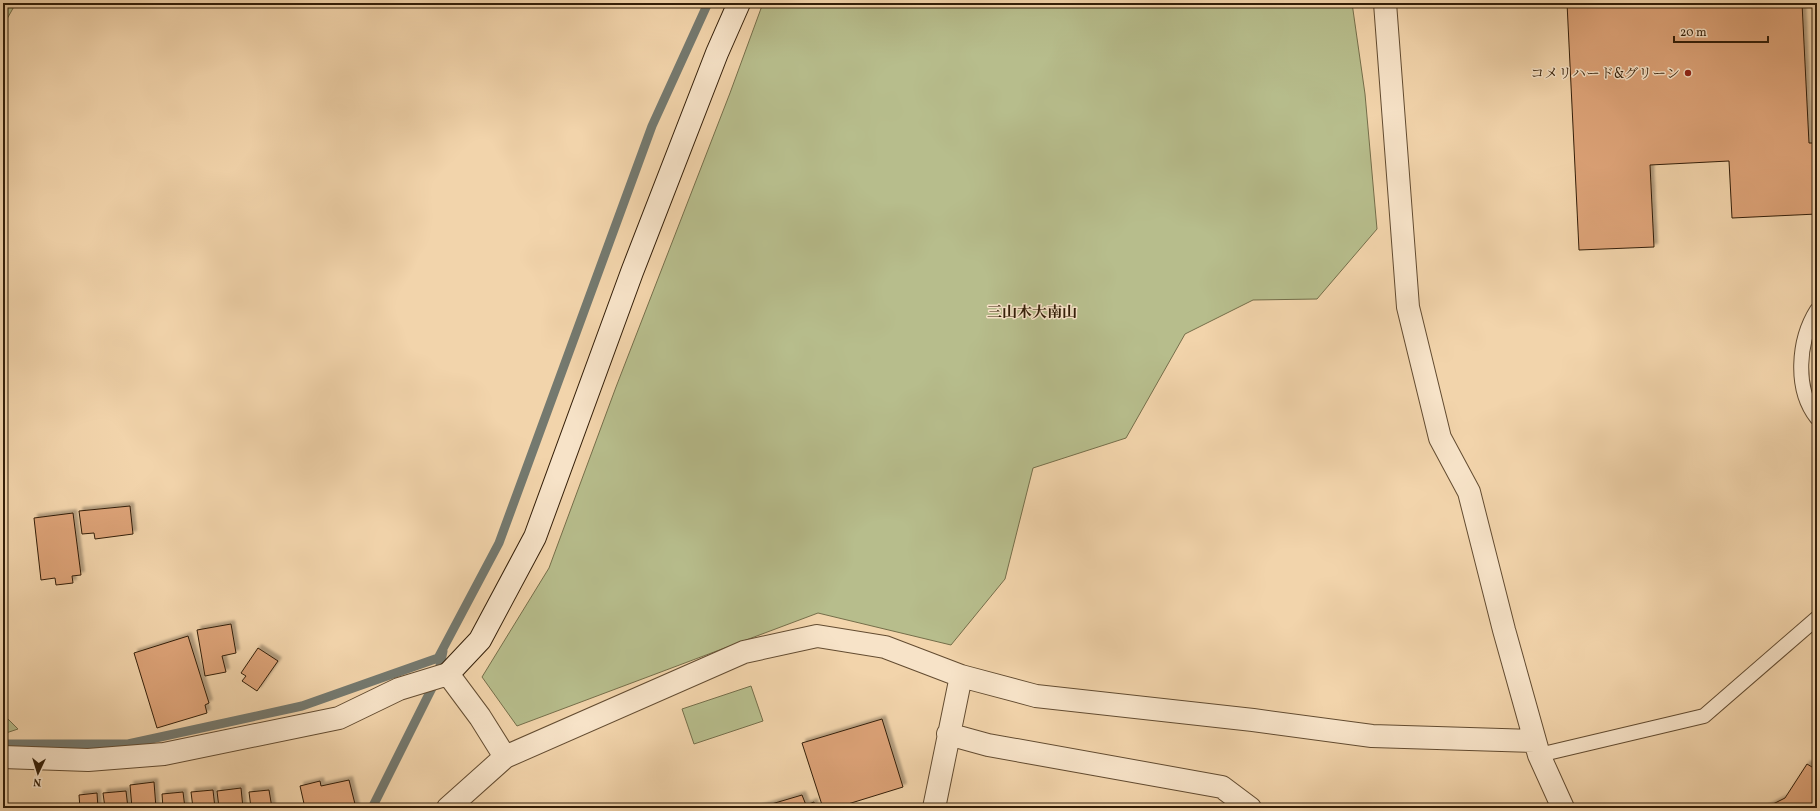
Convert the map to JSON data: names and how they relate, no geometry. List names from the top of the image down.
{
  "districts": ["三山木大南山"],
  "places": ["コメリハード&グリーン"],
  "scale_bar": "20 m",
  "north": "bottom"
}
